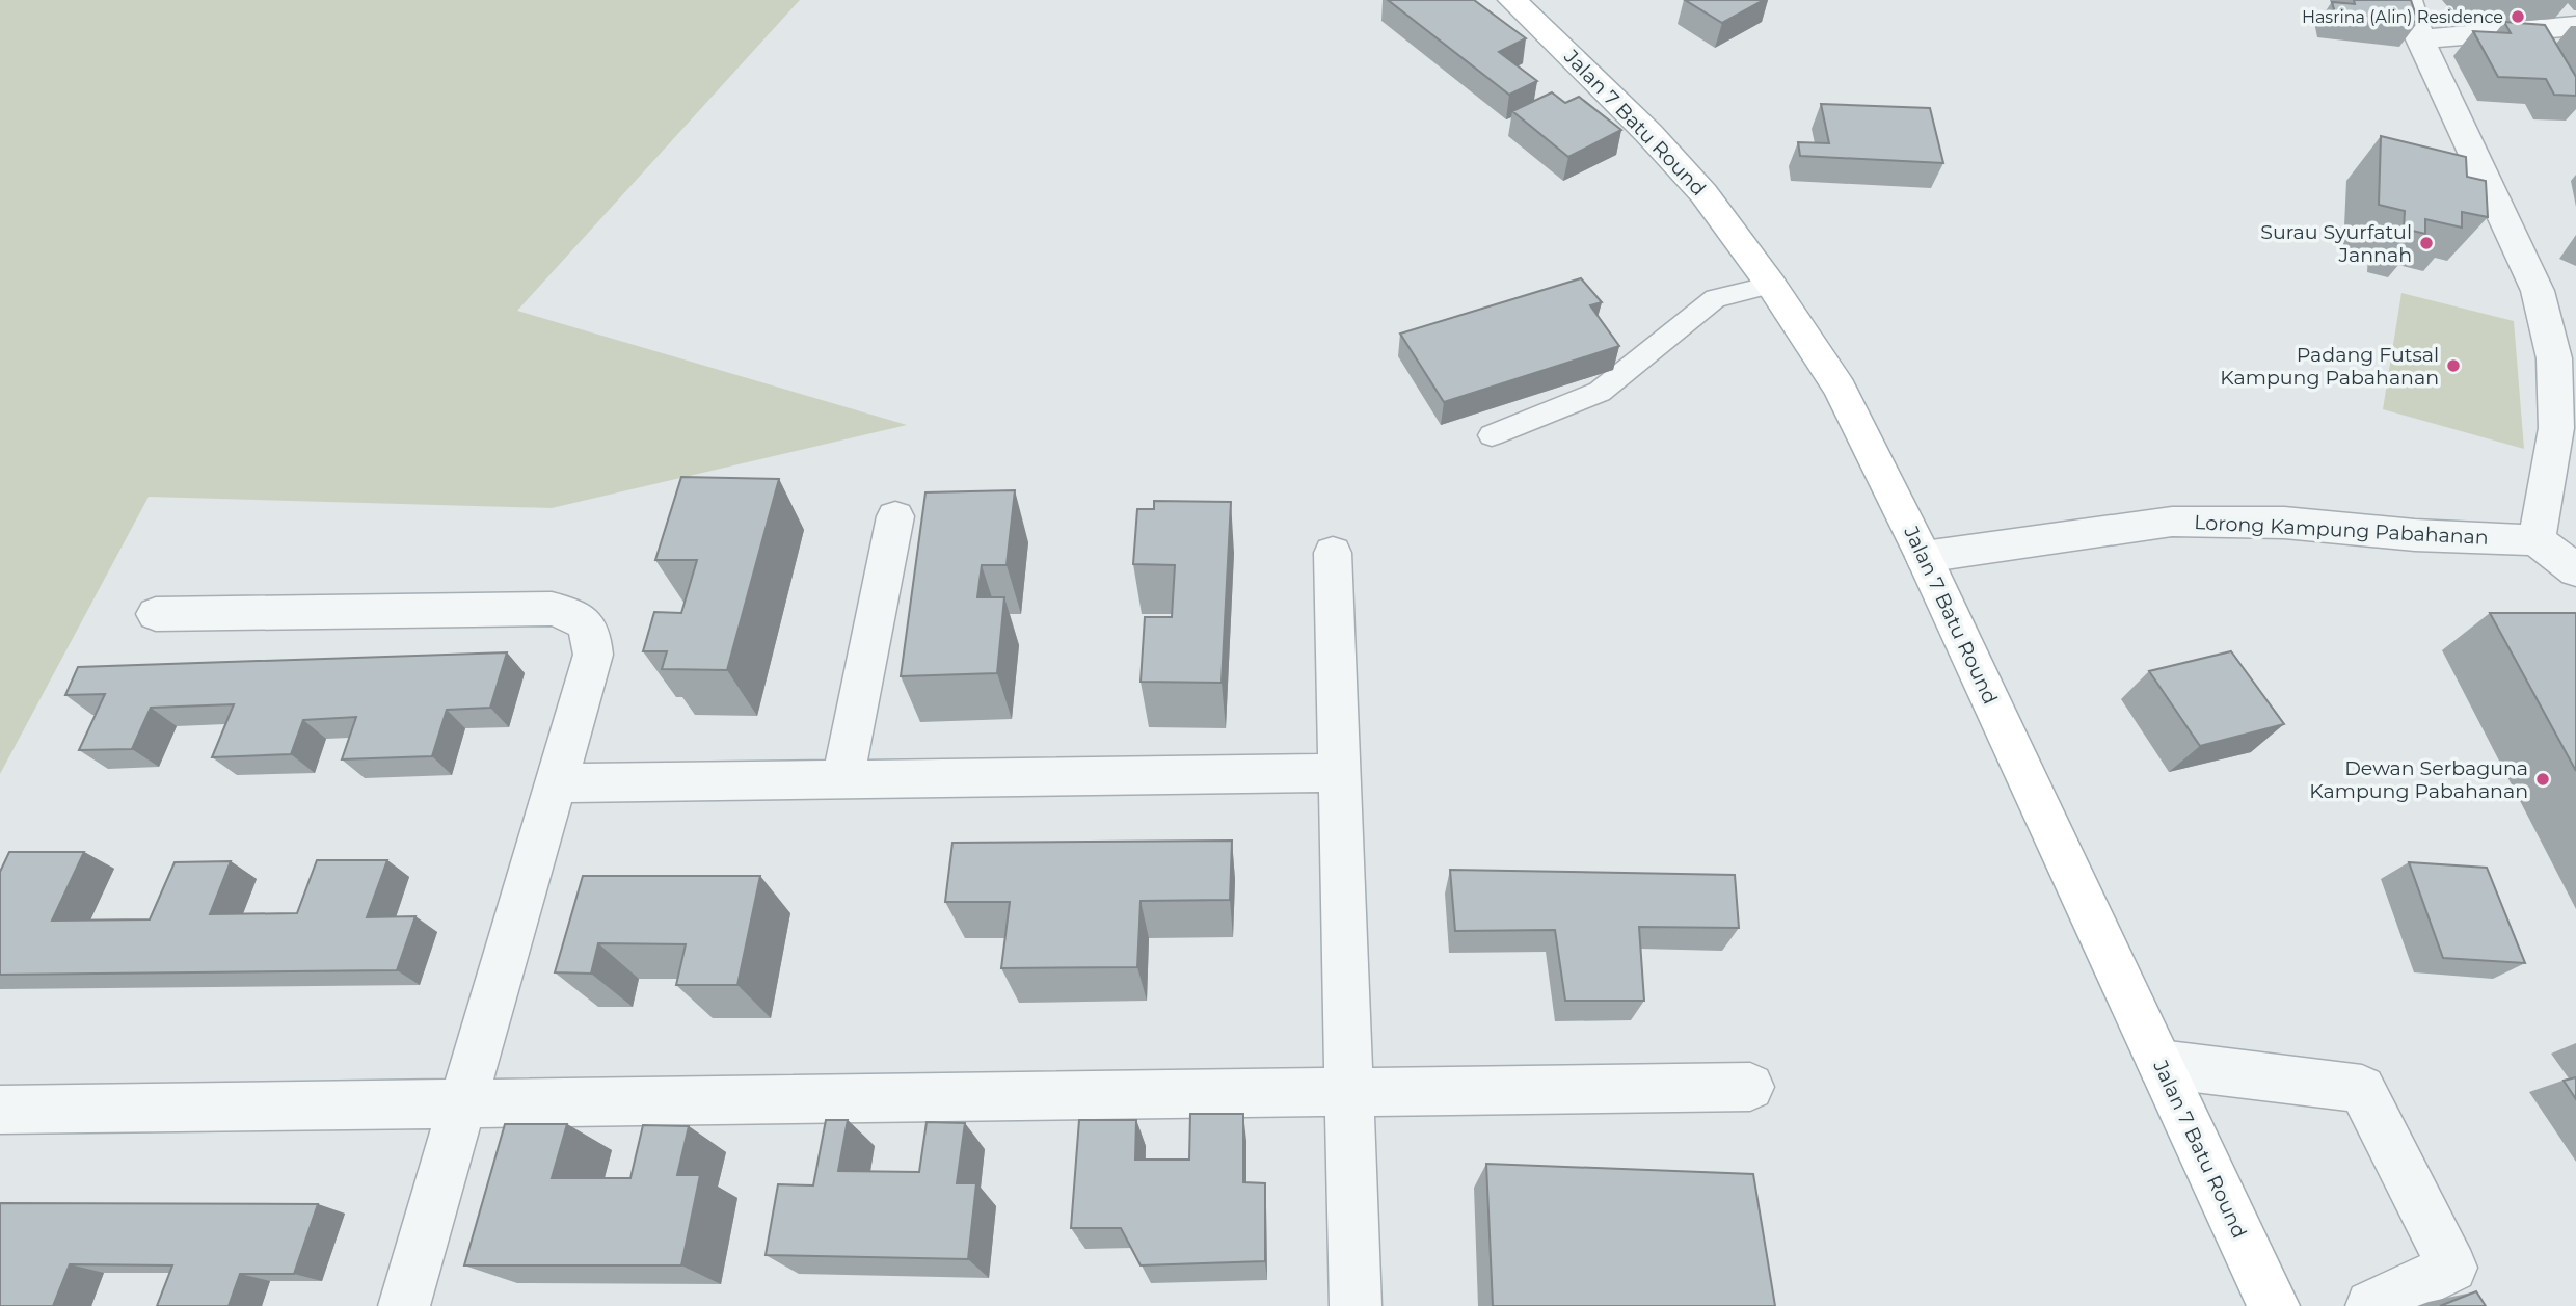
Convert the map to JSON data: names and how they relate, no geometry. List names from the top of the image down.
{
  "streets": {
    "main road": ["Jalan 7 Batu Round"],
    "street": ["Lorong Kampung Pabahanan"]
  },
  "crossings": [
    ["Jalan 7 Batu Round", "Lorong Kampung Pabahanan"]
  ],
  "places": [
    "Hasrina (Alin) Residence",
    "Surau Syurfatul Jannah",
    "Padang Futsal Kampung Pabahanan",
    "Dewan Serbaguna Kampung Pabahanan"
  ]
}
